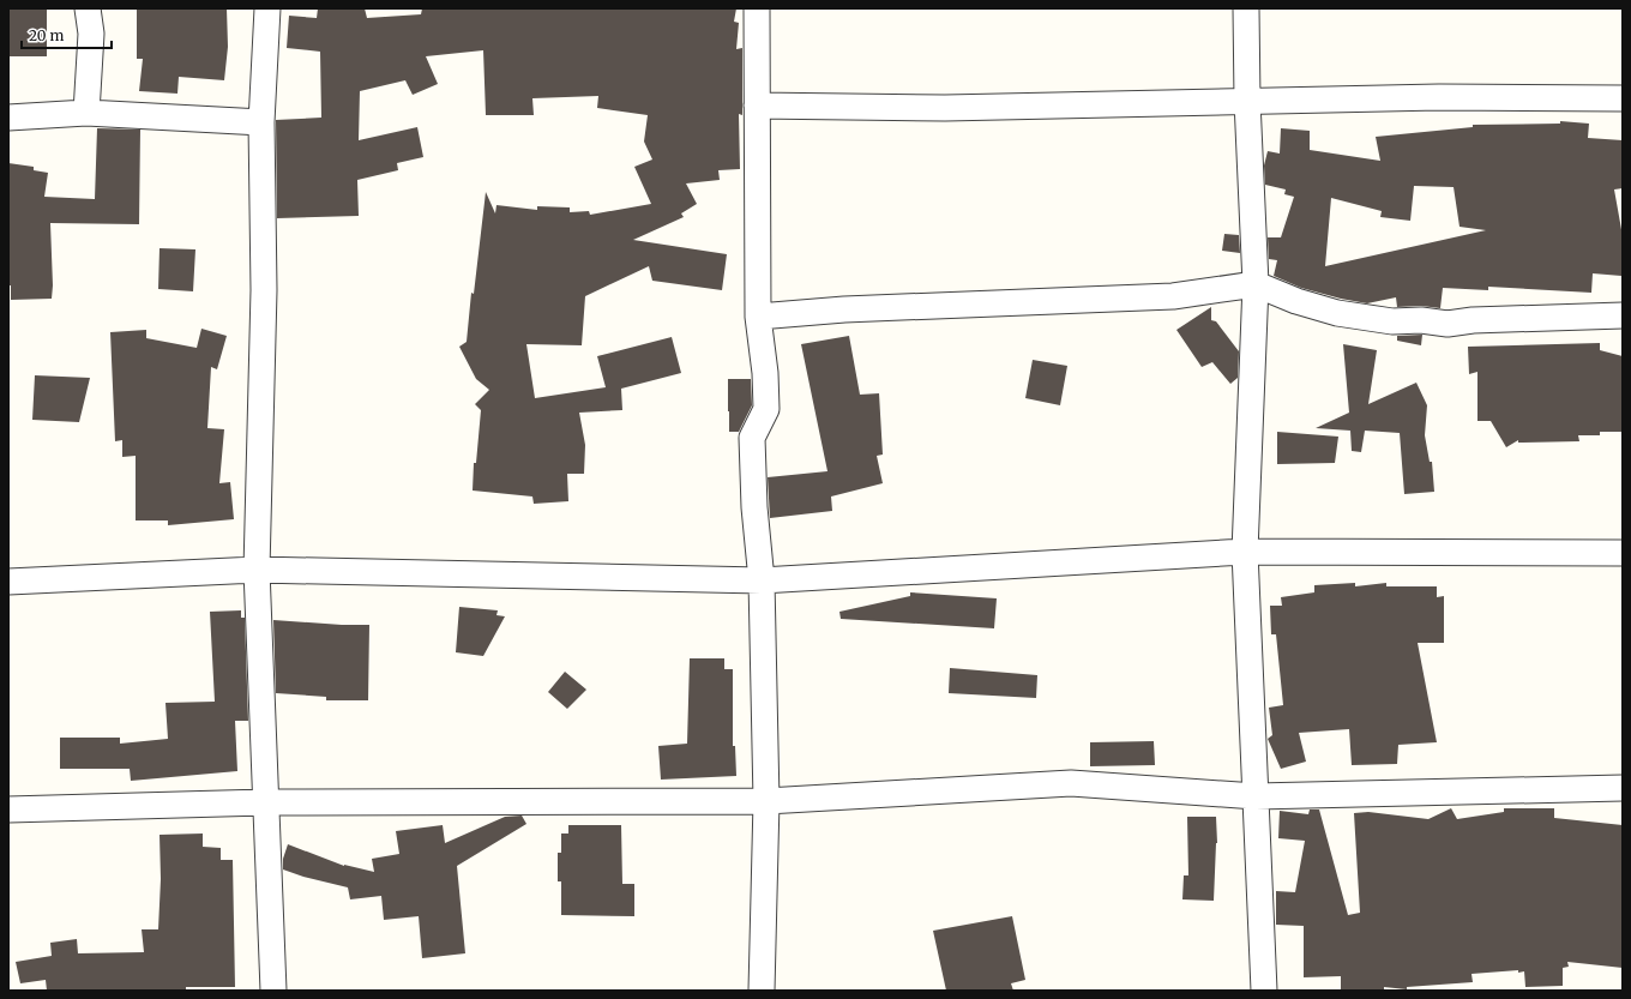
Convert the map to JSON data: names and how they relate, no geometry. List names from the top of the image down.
{
  "scale_bar": "20 m"
}
